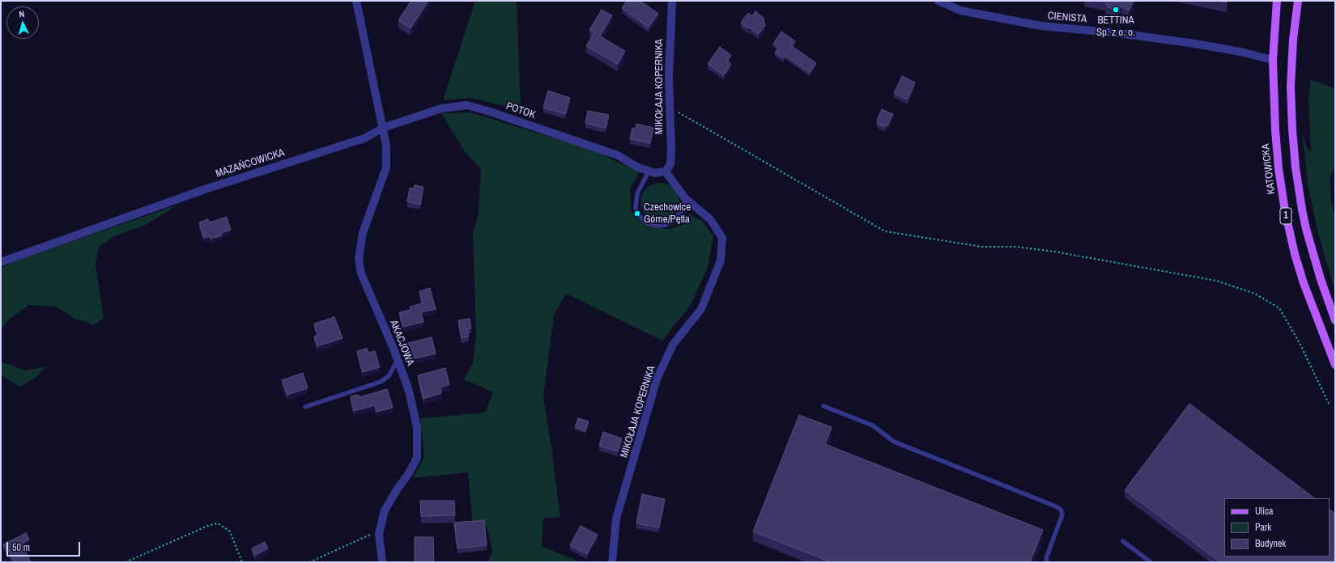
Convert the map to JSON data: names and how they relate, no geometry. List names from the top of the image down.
{
  "streets": {
    "main road": ["KATOWICKA", "1"],
    "street": [
      "CIENISTA",
      "MIKOŁAJA KOPERNIKA",
      "POTOK",
      "MAZAŃCOWICKA",
      "AKACJOWA"
    ]
  },
  "crossings": [
    ["CIENISTA", "KATOWICKA"],
    ["MIKOŁAJA KOPERNIKA", "POTOK"],
    ["POTOK", "MAZAŃCOWICKA"],
    ["POTOK", "AKACJOWA"],
    ["MAZAŃCOWICKA", "AKACJOWA"]
  ],
  "places": ["BETTINA Sp. z o. o.", "Czechowice Górne/Pętla"],
  "legend": ["Ulica", "Park", "Budynek"],
  "scale_bar": "50 m",
  "north": "top"
}
